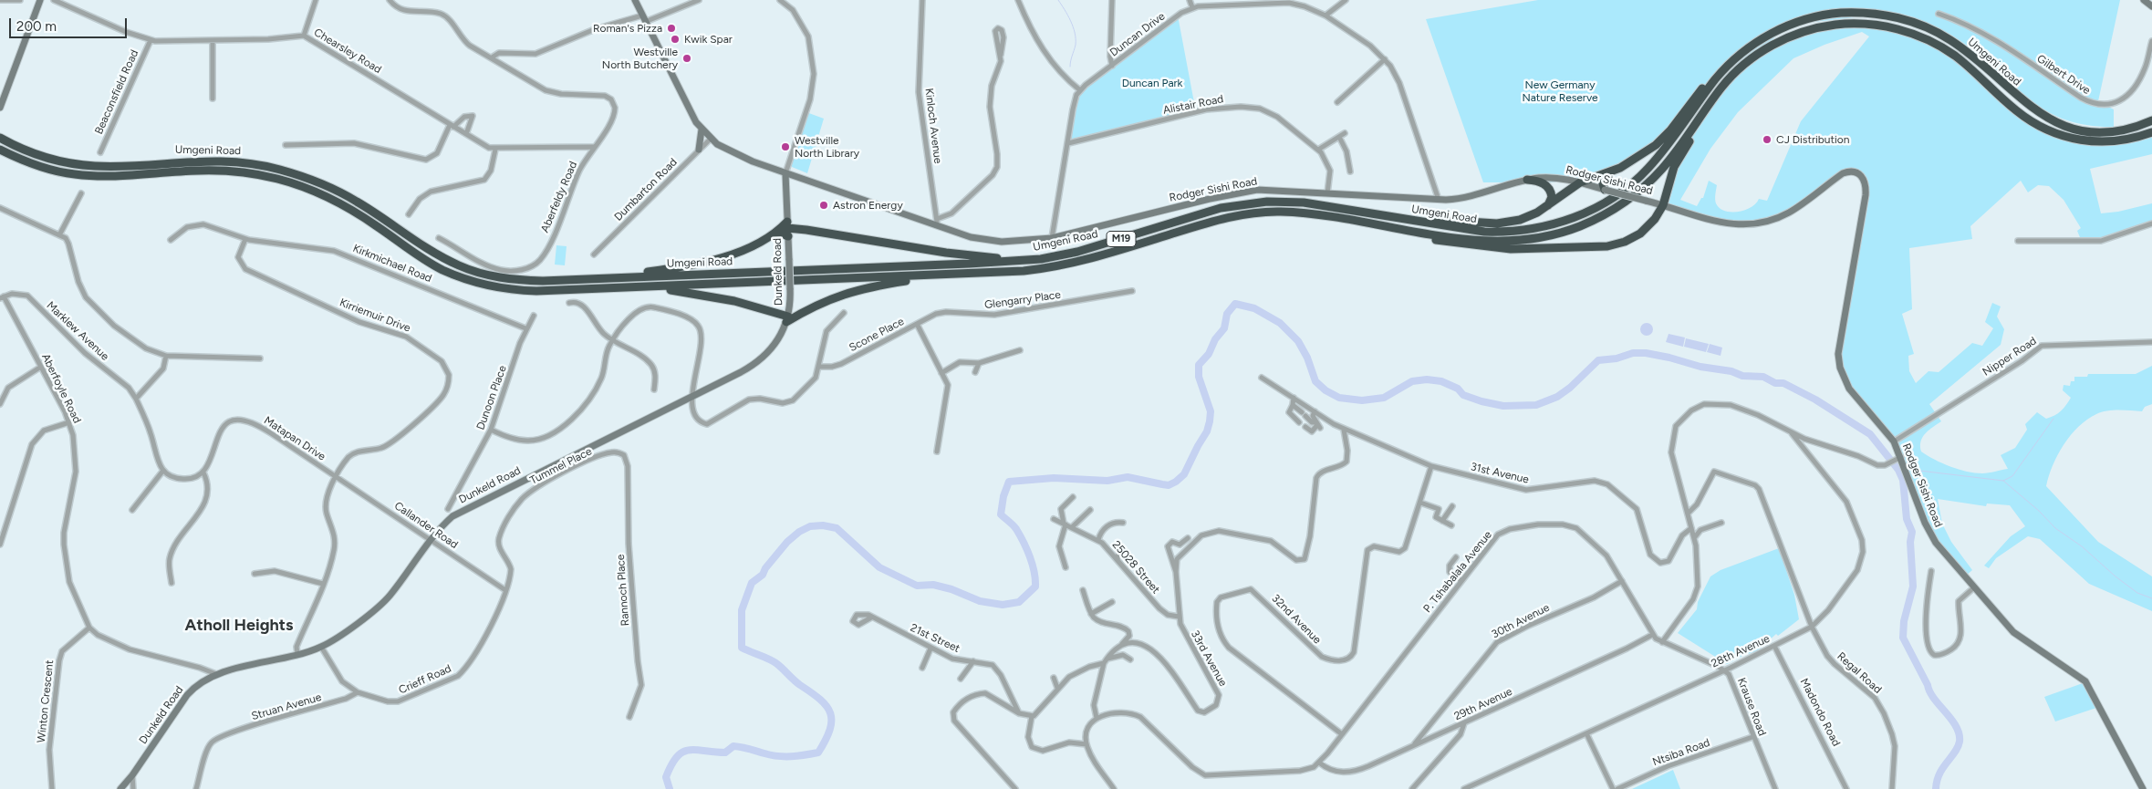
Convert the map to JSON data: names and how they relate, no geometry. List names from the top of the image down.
{
  "streets": {
    "highway": ["Umgeni Road", "M19"],
    "street": [
      "Duncan Drive",
      "Chearsley Road",
      "Gilbert Drive",
      "Beaconsfield Road",
      "Alistair Road",
      "Kinloch Avenue",
      "Rodger Sishi Road",
      "Dumbarton Road",
      "Aberfeldy Road",
      "Kirkmichael Road",
      "Dunkeld Road",
      "Glengarry Place",
      "Kirriemuir Drive",
      "Marklew Avenue",
      "Scone Place",
      "Nipper Road",
      "Aberfoyle Road",
      "Dunoon Place",
      "Matapan Drive",
      "Tummel Place",
      "31st Avenue",
      "Callander Road",
      "25028 Street",
      "P. Tshabalala Avenue",
      "Rannoch Place",
      "32nd Avenue",
      "30th Avenue",
      "21st Street",
      "28th Avenue",
      "33rd Avenue",
      "Regal Road",
      "Crieff Road",
      "Winton Crescent",
      "29th Avenue",
      "Struan Avenue",
      "Krause Road",
      "Madondo Road",
      "Ntsiba Road"
    ]
  },
  "crossings": [
    ["Duncan Drive", "Rodger Sishi Road"],
    ["Chearsley Road", "Beaconsfield Road"],
    ["Chearsley Road", "Aberfeldy Road"],
    ["Alistair Road", "Rodger Sishi Road"],
    ["Kinloch Avenue", "Rodger Sishi Road"],
    ["Rodger Sishi Road", "Dumbarton Road"],
    ["Rodger Sishi Road", "Dunkeld Road"],
    ["Rodger Sishi Road", "Nipper Road"],
    ["Kirkmichael Road", "Kirriemuir Drive"],
    ["Kirkmichael Road", "Dunoon Place"],
    ["Dunkeld Road", "Kirriemuir Drive"],
    ["Dunkeld Road", "Callander Road"],
    ["Glengarry Place", "Scone Place"],
    ["Kirriemuir Drive", "Matapan Drive"],
    ["Kirriemuir Drive", "Callander Road"],
    ["Marklew Avenue", "Aberfoyle Road"],
    ["Aberfoyle Road", "Winton Crescent"],
    ["Matapan Drive", "Callander Road"],
    ["Tummel Place", "Callander Road"],
    ["Tummel Place", "Rannoch Place"],
    ["Tummel Place", "Crieff Road"],
    ["31st Avenue", "32nd Avenue"],
    ["31st Avenue", "33rd Avenue"],
    ["Callander Road", "Crieff Road"],
    ["25028 Street", "33rd Avenue"],
    ["P. Tshabalala Avenue", "32nd Avenue"],
    ["P. Tshabalala Avenue", "30th Avenue"],
    ["P. Tshabalala Avenue", "29th Avenue"],
    ["P. Tshabalala Avenue", "Krause Road"],
    ["30th Avenue", "29th Avenue"],
    ["28th Avenue", "Regal Road"],
    ["28th Avenue", "Krause Road"],
    ["28th Avenue", "Madondo Road"],
    ["Crieff Road", "Struan Avenue"],
    ["Krause Road", "Ntsiba Road"]
  ],
  "districts": ["Atholl Heights"],
  "parks": ["Duncan Park", "New Germany Nature Reserve"],
  "places": [
    "Roman's Pizza",
    "Kwik Spar",
    "Westville North Butchery",
    "CJ Distribution",
    "Westville North Library",
    "Astron Energy"
  ],
  "scale_bar": "200 m"
}
